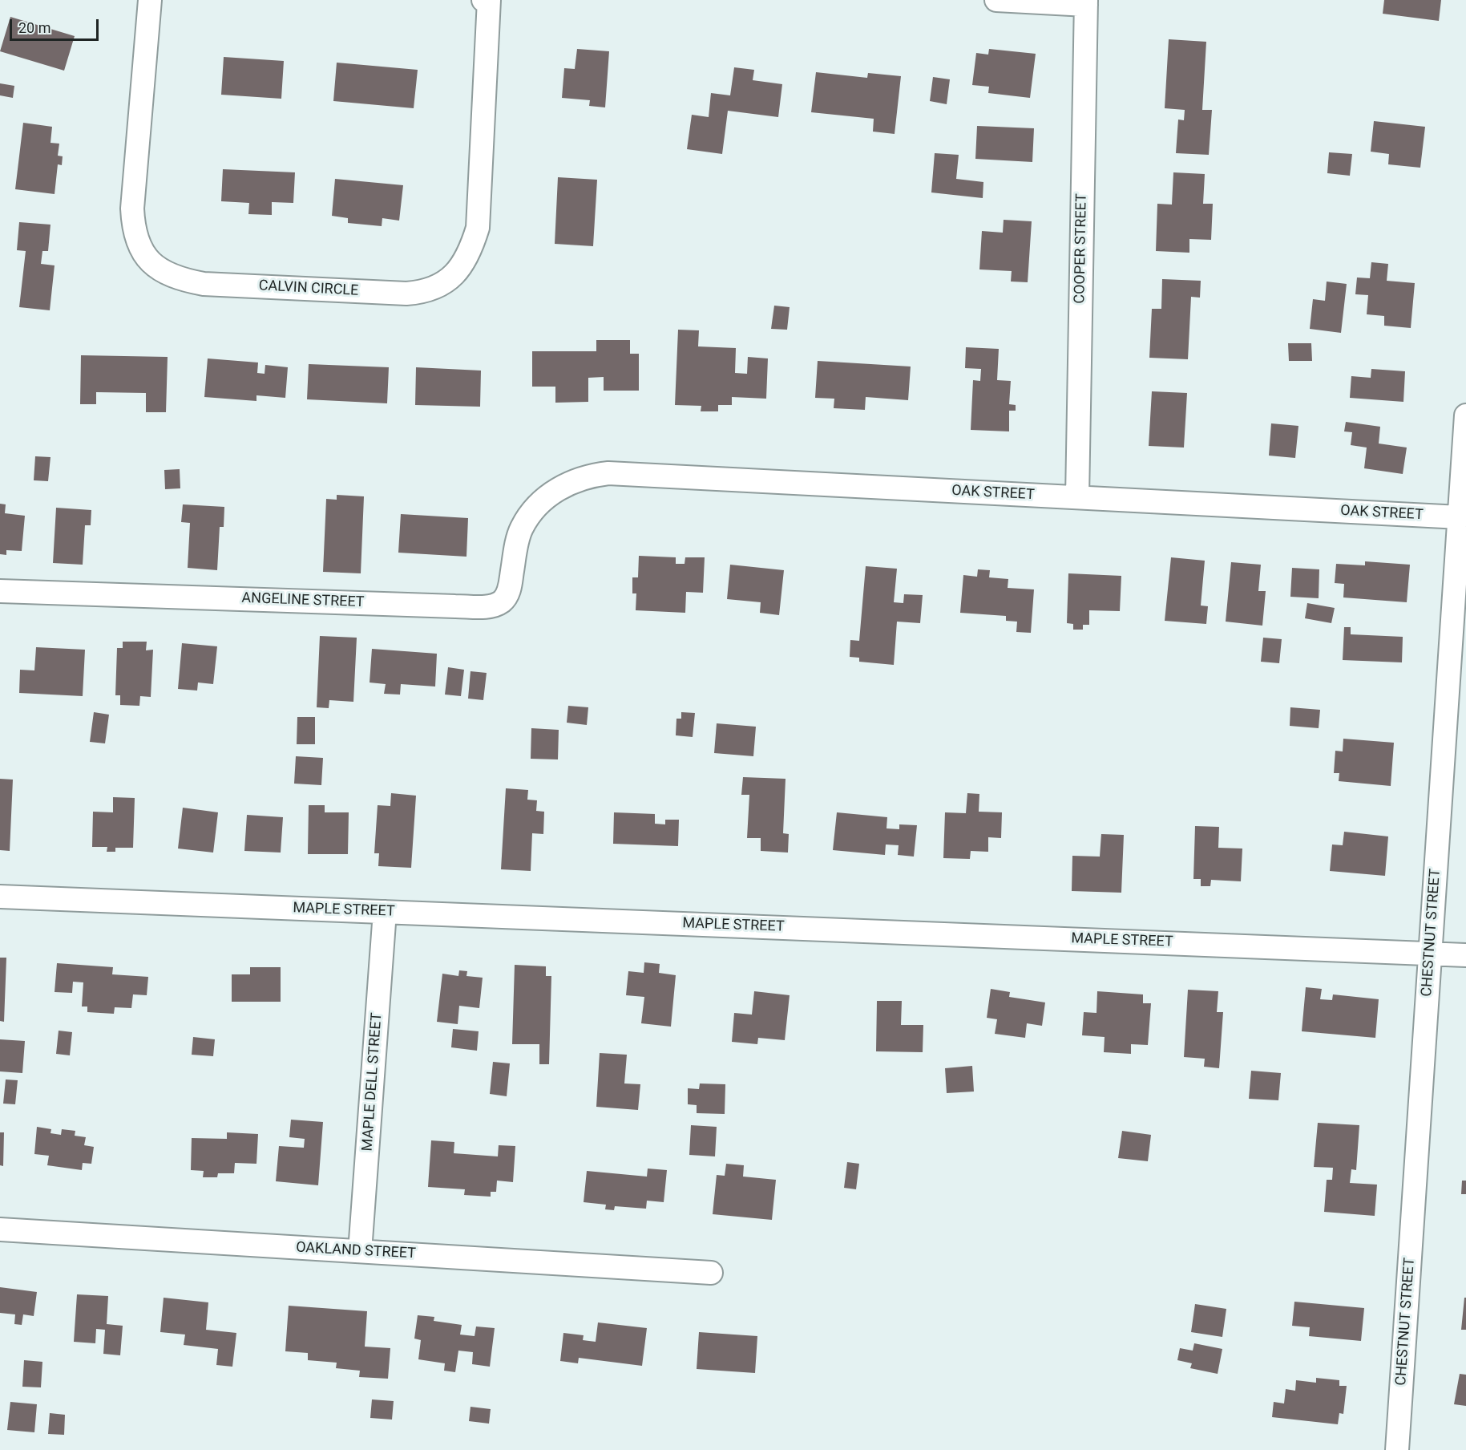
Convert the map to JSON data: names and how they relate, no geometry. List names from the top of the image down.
{
  "streets": {
    "street": [
      "COOPER STREET",
      "CALVIN CIRCLE",
      "OAK STREET",
      "ANGELINE STREET",
      "MAPLE STREET",
      "CHESTNUT STREET",
      "MAPLE DELL STREET",
      "OAKLAND STREET"
    ]
  },
  "crossings": [
    ["COOPER STREET", "OAK STREET"],
    ["OAK STREET", "ANGELINE STREET"],
    ["OAK STREET", "CHESTNUT STREET"],
    ["MAPLE STREET", "CHESTNUT STREET"],
    ["MAPLE STREET", "MAPLE DELL STREET"],
    ["MAPLE DELL STREET", "OAKLAND STREET"]
  ],
  "scale_bar": "20 m"
}
